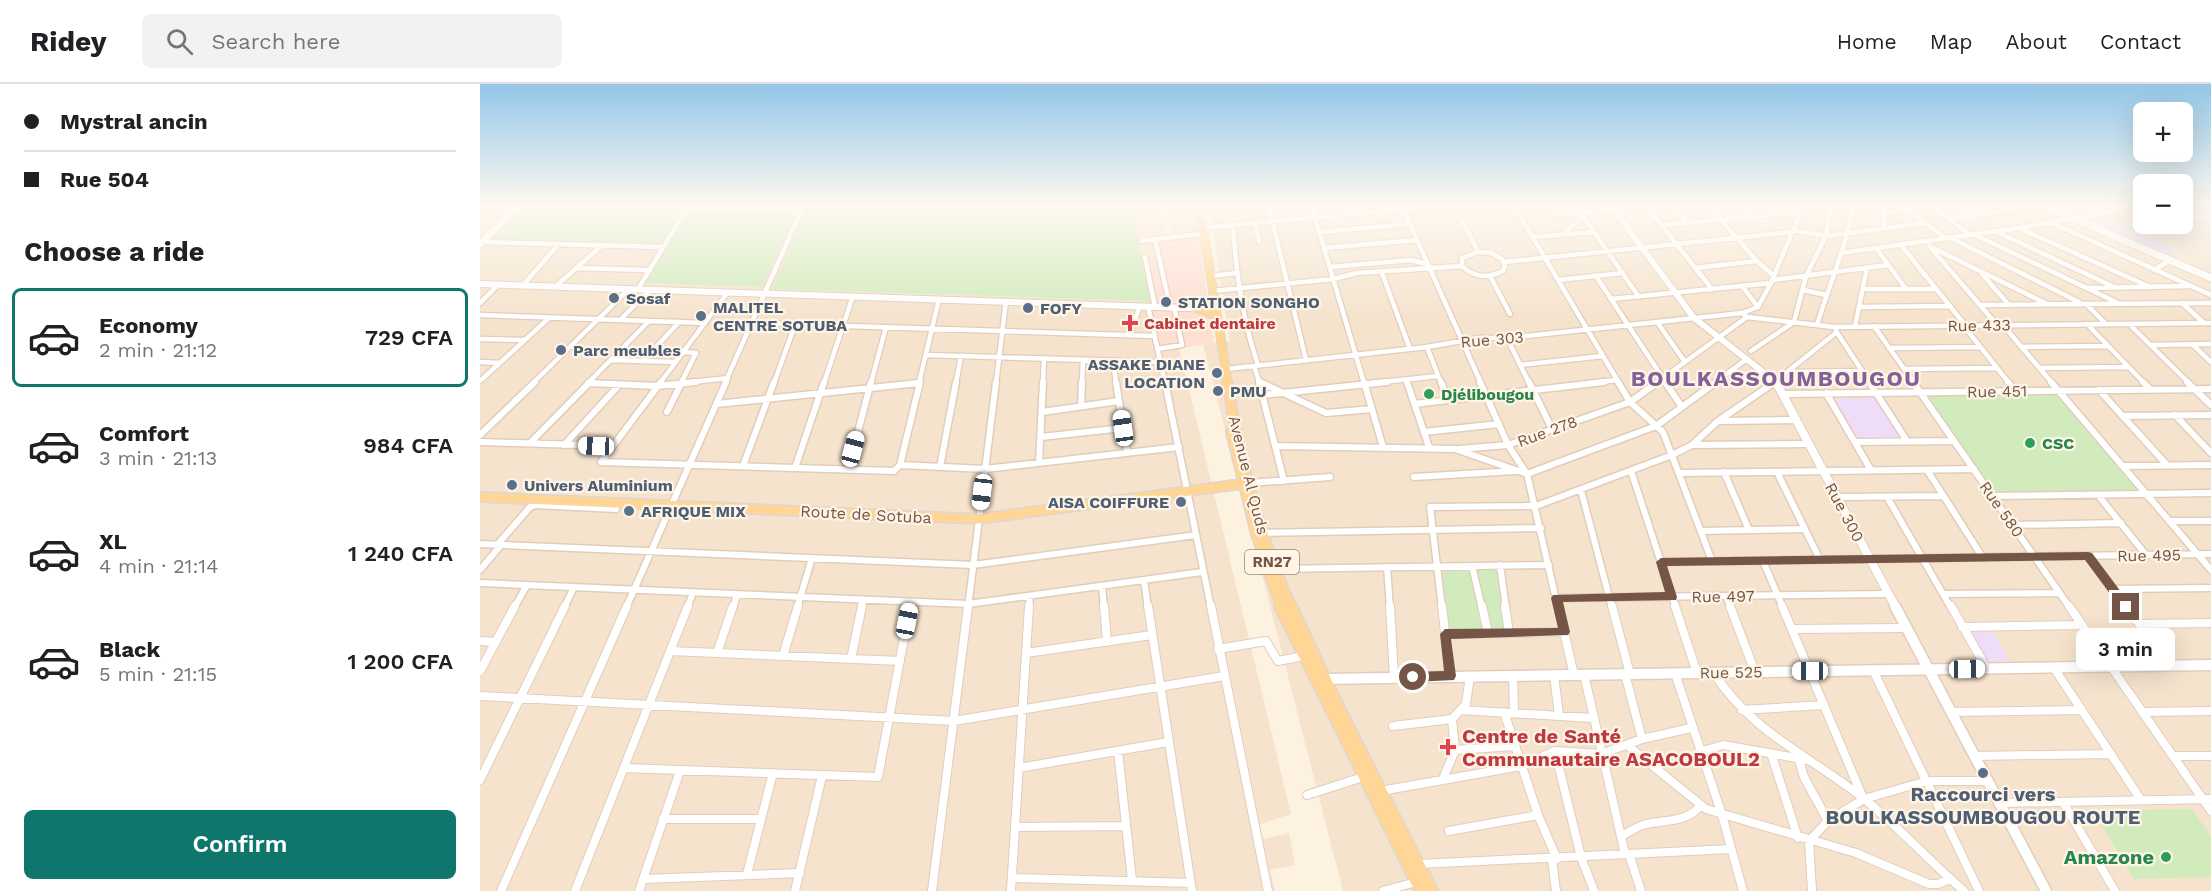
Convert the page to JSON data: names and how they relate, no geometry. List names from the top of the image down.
{
  "streets": {
    "main road": ["Avenue Al Quds", "Route de Sotuba", "RN27"],
    "street": [
      "Rue 433",
      "Rue 303",
      "Rue 451",
      "Rue 278",
      "Rue 580",
      "Rue 300",
      "Rue 495",
      "Rue 497",
      "Rue 525"
    ]
  },
  "crossings": [
    ["Rue 433", "Rue 303"],
    ["Rue 433", "Rue 278"],
    ["Rue 433", "Rue 580"],
    ["Rue 303", "Rue 278"],
    ["Rue 303", "Avenue Al Quds"],
    ["Rue 303", "Rue 300"],
    ["Rue 451", "Rue 580"],
    ["Rue 451", "Rue 300"],
    ["Rue 278", "Rue 300"],
    ["Avenue Al Quds", "Route de Sotuba"],
    ["Avenue Al Quds", "Rue 525"],
    ["Rue 580", "Rue 495"],
    ["Rue 580", "Rue 525"],
    ["Rue 300", "Rue 495"],
    ["Rue 300", "Rue 497"],
    ["Rue 300", "Rue 525"]
  ],
  "districts": ["BOULKASSOUMBOUGOU"],
  "places": {
    "other": [
      "Sosaf",
      "STATION SONGHO",
      "FOFY",
      "MALITEL CENTRE SOTUBA",
      "Parc meubles",
      "ASSAKE DIANE LOCATION",
      "PMU",
      "Djélibougou",
      "CSC",
      "Univers Aluminium",
      "AISA COIFFURE",
      "AFRIQUE MIX",
      "Raccourci vers BOULKASSOUMBOUGOU ROUTE",
      "Amazone"
    ],
    "health": ["Cabinet dentaire", "Centre de Santé Communautaire ASACOBOUL2"]
  },
  "page": {
    "header": "Ridey",
    "search": "Search here",
    "nav": [
      "Home",
      "Map",
      "About",
      "Contact"
    ],
    "banner": ["Mystral ancin", "Rue 504"],
    "map_buttons": ["+", "−"],
    "heading": "Choose a ride",
    "list": [
      {
        "name": "Economy",
        "note": "2 min · 21:12",
        "value": "729 CFA"
      },
      {
        "name": "Comfort",
        "note": "3 min · 21:13",
        "value": "984 CFA"
      },
      {
        "name": "XL",
        "note": "4 min · 21:14",
        "value": "1 240 CFA"
      },
      {
        "name": "Black",
        "note": "5 min · 21:15",
        "value": "1 200 CFA"
      }
    ],
    "bubble": "3 min",
    "buttons": "Confirm"
  }
}
